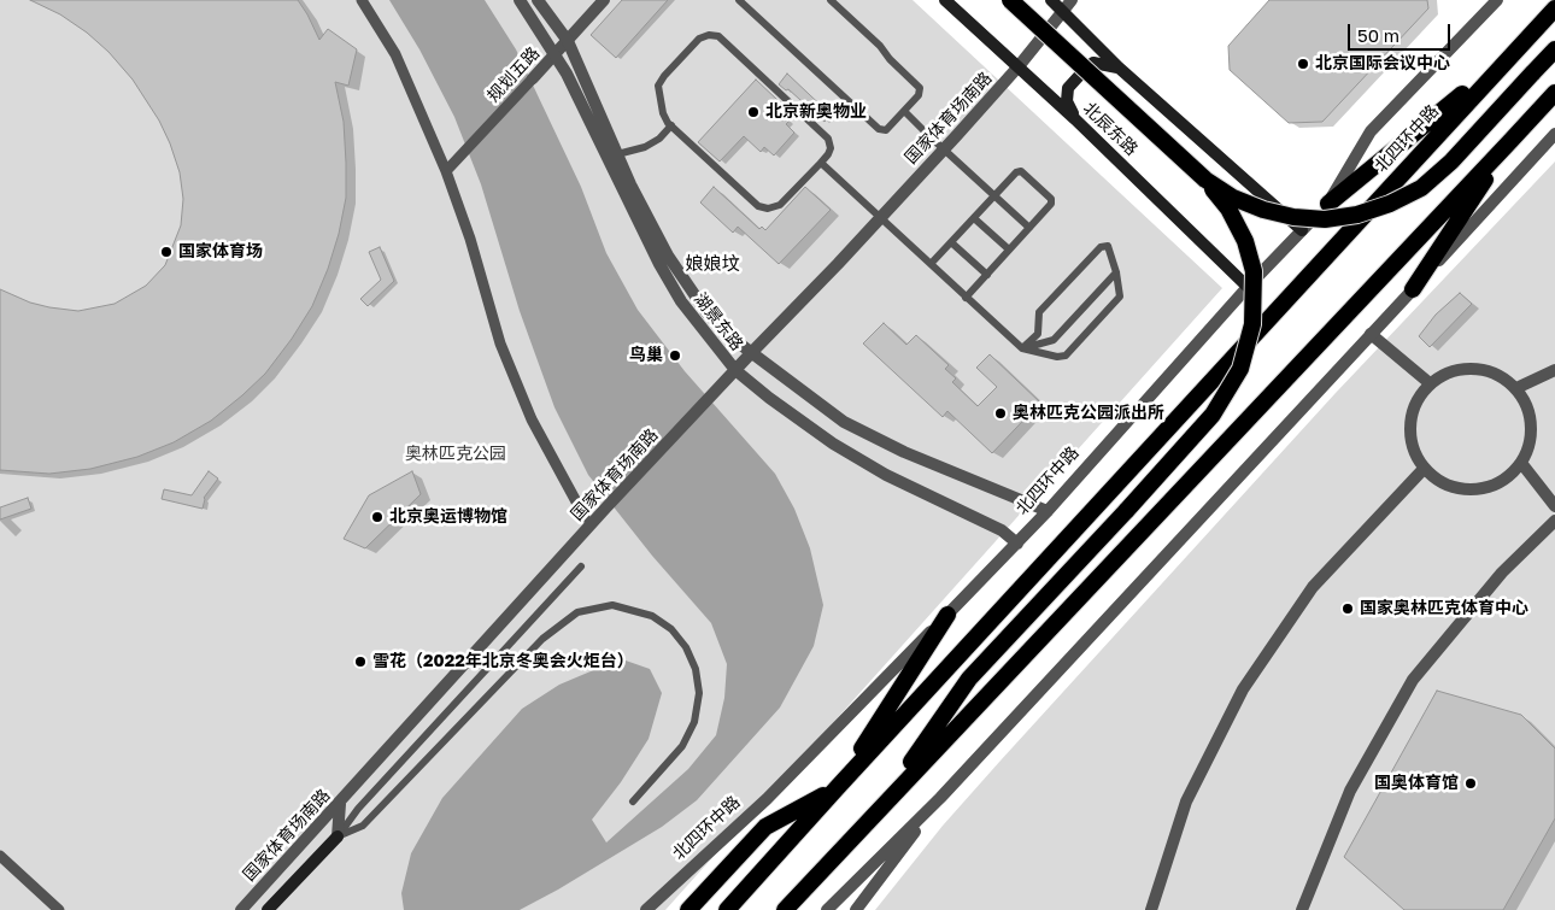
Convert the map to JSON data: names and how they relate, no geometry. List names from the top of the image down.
{
  "streets": {
    "highway": ["北四环中路"],
    "main road": ["北辰东路"],
    "street": ["规划五路", "国家体育场南路", "湖景东路"]
  },
  "crossings": [
    ["规划五路", "湖景东路"],
    ["国家体育场南路", "北辰东路"],
    ["国家体育场南路", "湖景东路"],
    ["北辰东路", "北四环中路"],
    ["北四环中路", "湖景东路"]
  ],
  "districts": ["娘娘坟"],
  "parks": ["奥林匹克公园"],
  "places": [
    "北京国际会议中心",
    "北京新奥物业",
    "国家体育场",
    "鸟巢",
    "奥林匹克公园派出所",
    "北京奥运博物馆",
    "国家奥林匹克体育中心",
    "雪花（2022年北京冬奥会火炬台）",
    "国奥体育馆"
  ],
  "scale_bar": "50 m"
}
